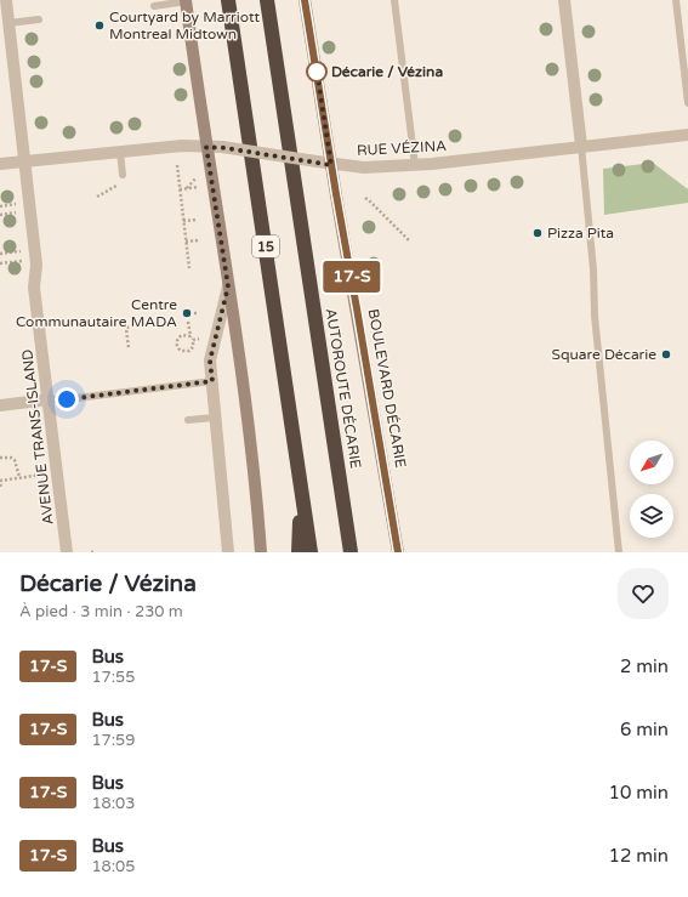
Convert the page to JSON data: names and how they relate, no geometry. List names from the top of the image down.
{
  "streets": {
    "highway": ["15", "AUTOROUTE DÉCARIE"],
    "main road": ["BOULEVARD DÉCARIE"],
    "street": ["RUE VÉZINA", "AVENUE TRANS-ISLAND"]
  },
  "crossings": [
    ["RUE VÉZINA", "BOULEVARD DÉCARIE"],
    ["RUE VÉZINA", "AVENUE TRANS-ISLAND"]
  ],
  "places": [
    "Courtyard by Marriott Montreal Midtown",
    "Décarie / Vézina",
    "Pizza Pita",
    "Centre Communautaire MADA",
    "Square Décarie"
  ],
  "lines": ["bus line 17-S"],
  "north": "bottom left",
  "page": {
    "on_map": "17-S",
    "heading": ["Décarie / Vézina", "À pied · 3 min · 230 m"],
    "list": [
      {
        "mark": "17-S",
        "name": "Bus",
        "note": "17:55",
        "value": "2 min"
      },
      {
        "mark": "17-S",
        "name": "Bus",
        "note": "17:59",
        "value": "6 min"
      },
      {
        "mark": "17-S",
        "name": "Bus",
        "note": "18:03",
        "value": "10 min"
      },
      {
        "mark": "17-S",
        "name": "Bus",
        "note": "18:05",
        "value": "12 min"
      }
    ]
  }
}
